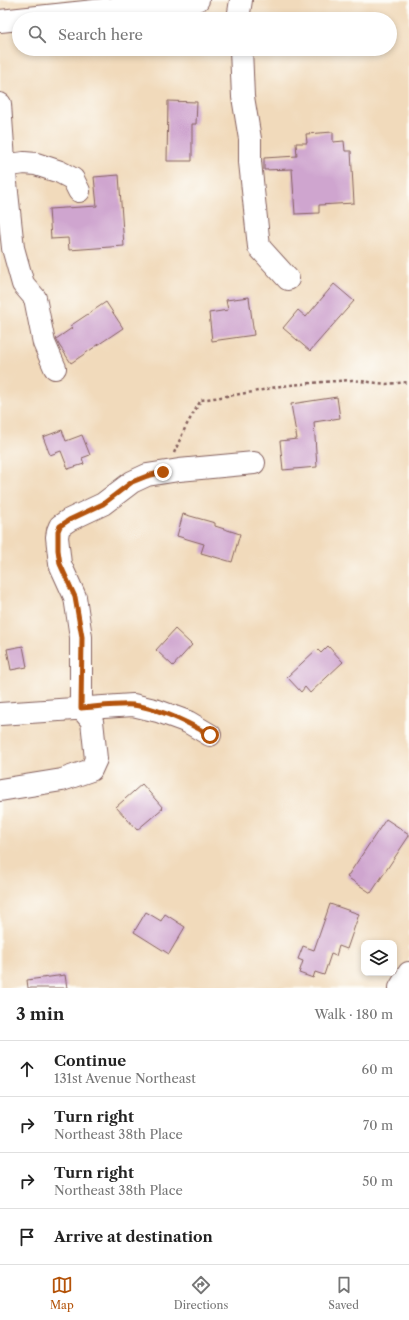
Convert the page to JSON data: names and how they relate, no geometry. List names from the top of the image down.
{
  "page": {
    "search": "Search here",
    "heading": ["3 min", "Walk · 180 m"],
    "list": [
      ["Continue", "131st Avenue Northeast", "60 m"],
      ["Turn right", "Northeast 38th Place", "70 m"],
      ["Turn right", "Northeast 38th Place", "50 m"],
      "Arrive at destination"
    ],
    "nav": ["Map", "Directions", "Saved"]
  }
}
